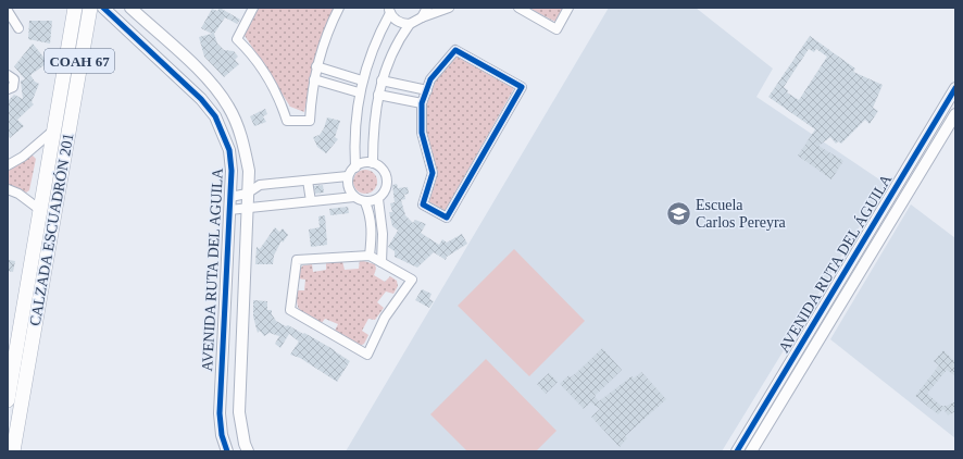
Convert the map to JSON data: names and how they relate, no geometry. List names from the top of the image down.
{
  "streets": {
    "main road": ["COAH 67", "CALZADA ESCUADRÓN 201"],
    "street": ["AVENIDA RUTA DEL ÁGUILA", "AVENIDA RUTA DEL AGUILA"]
  },
  "places": {
    "school or university": ["Escuela Carlos Pereyra"]
  }
}
